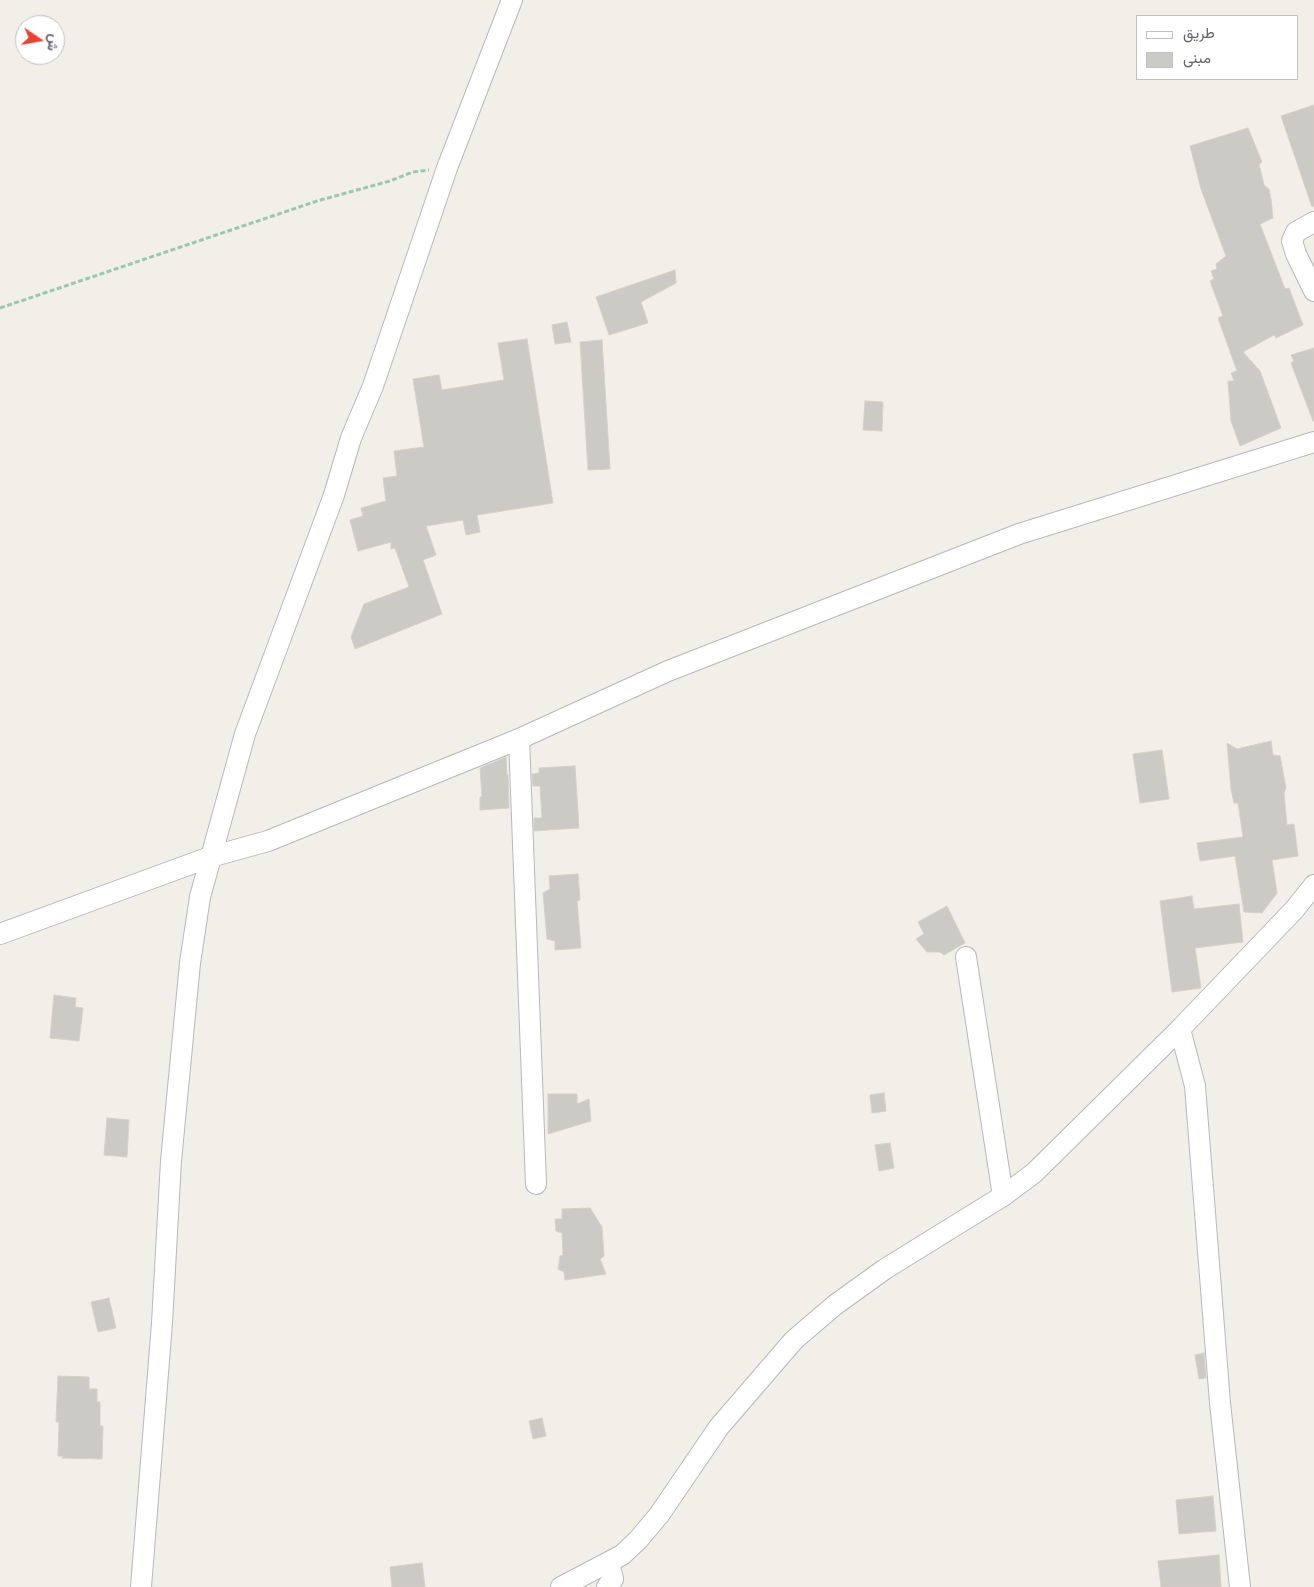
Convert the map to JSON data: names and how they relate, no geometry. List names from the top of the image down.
{
  "legend": ["طريق", "مبنى"],
  "north": "right"
}
